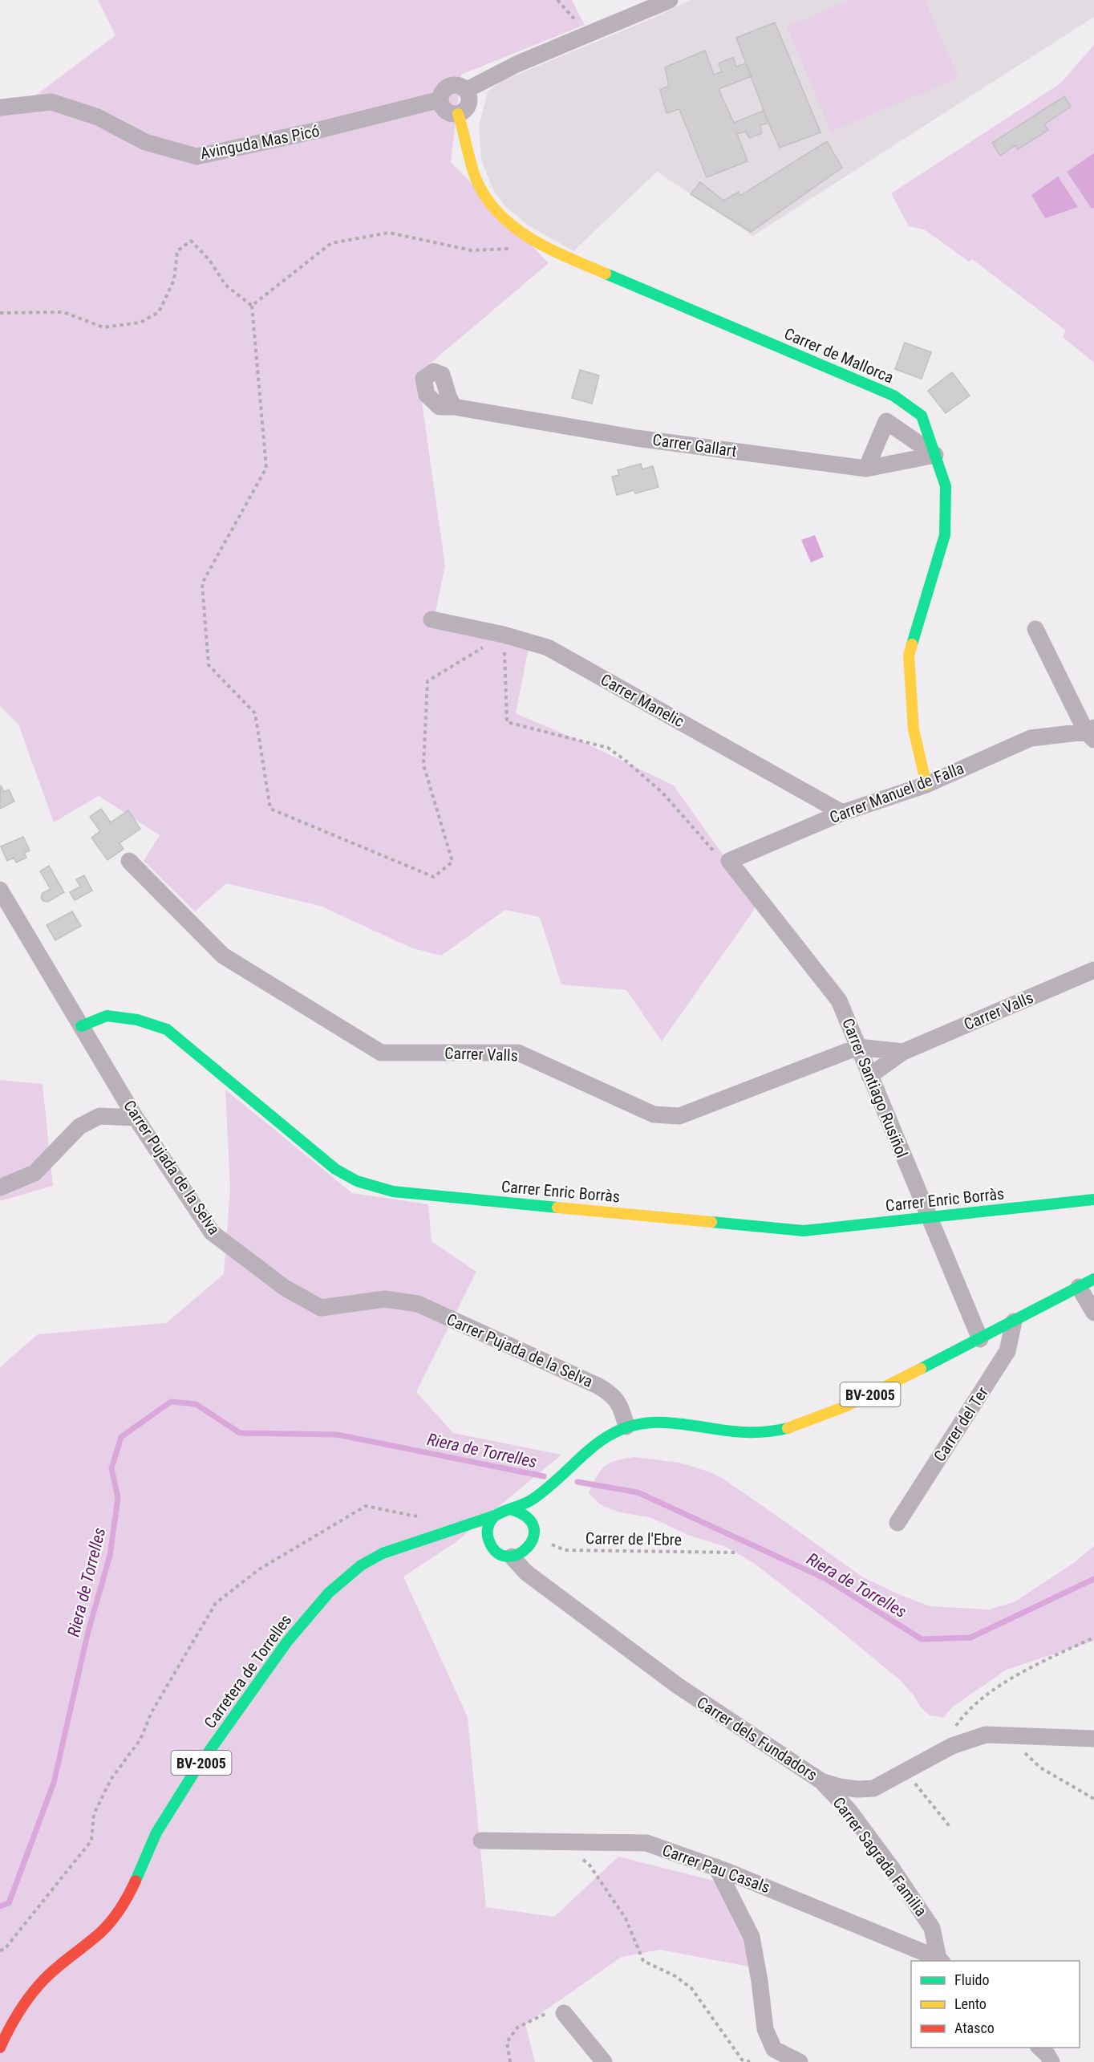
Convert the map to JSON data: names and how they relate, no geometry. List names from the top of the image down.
{
  "streets": {
    "street": [
      "Avinguda Mas Picó",
      "Carrer de Mallorca",
      "Carrer Gallart",
      "Carrer Manelic",
      "Carrer Manuel de Falla",
      "Carrer Valls",
      "Carrer Santiago Rusiñol",
      "Carrer Pujada de la Selva",
      "Carrer Enric Borràs",
      "BV-2005",
      "Carrer del Ter",
      "Carretera de Torrelles",
      "Carrer dels Fundadors",
      "Carrer Sagrada Familia",
      "Carrer Pau Casals"
    ],
    "path": ["Carrer de l'Ebre"]
  },
  "crossings": [
    ["Avinguda Mas Picó", "Carrer de Mallorca"],
    ["Carrer de Mallorca", "Carrer Gallart"],
    ["Carrer de Mallorca", "Carrer Manuel de Falla"],
    ["Carrer Manelic", "Carrer Manuel de Falla"],
    ["Carrer Manuel de Falla", "Carrer Santiago Rusiñol"],
    ["Carrer Valls", "Carrer Santiago Rusiñol"],
    ["Carrer Santiago Rusiñol", "Carrer Enric Borràs"],
    ["Carrer Santiago Rusiñol", "BV-2005"],
    ["Carrer Pujada de la Selva", "Carrer Enric Borràs"],
    ["Carrer Pujada de la Selva", "BV-2005"],
    ["BV-2005", "Carrer del Ter"],
    ["BV-2005", "Carrer de l'Ebre"],
    ["BV-2005", "Carretera de Torrelles"],
    ["BV-2005", "Carrer dels Fundadors"],
    ["Carrer de l'Ebre", "Carretera de Torrelles"],
    ["Carrer de l'Ebre", "Carrer dels Fundadors"],
    ["Carretera de Torrelles", "Carrer dels Fundadors"],
    ["Carrer dels Fundadors", "Carrer Sagrada Familia"],
    ["Carrer Sagrada Familia", "Carrer Pau Casals"]
  ],
  "water": ["Riera de Torrelles"],
  "legend": ["Fluido", "Lento", "Atasco"]
}
